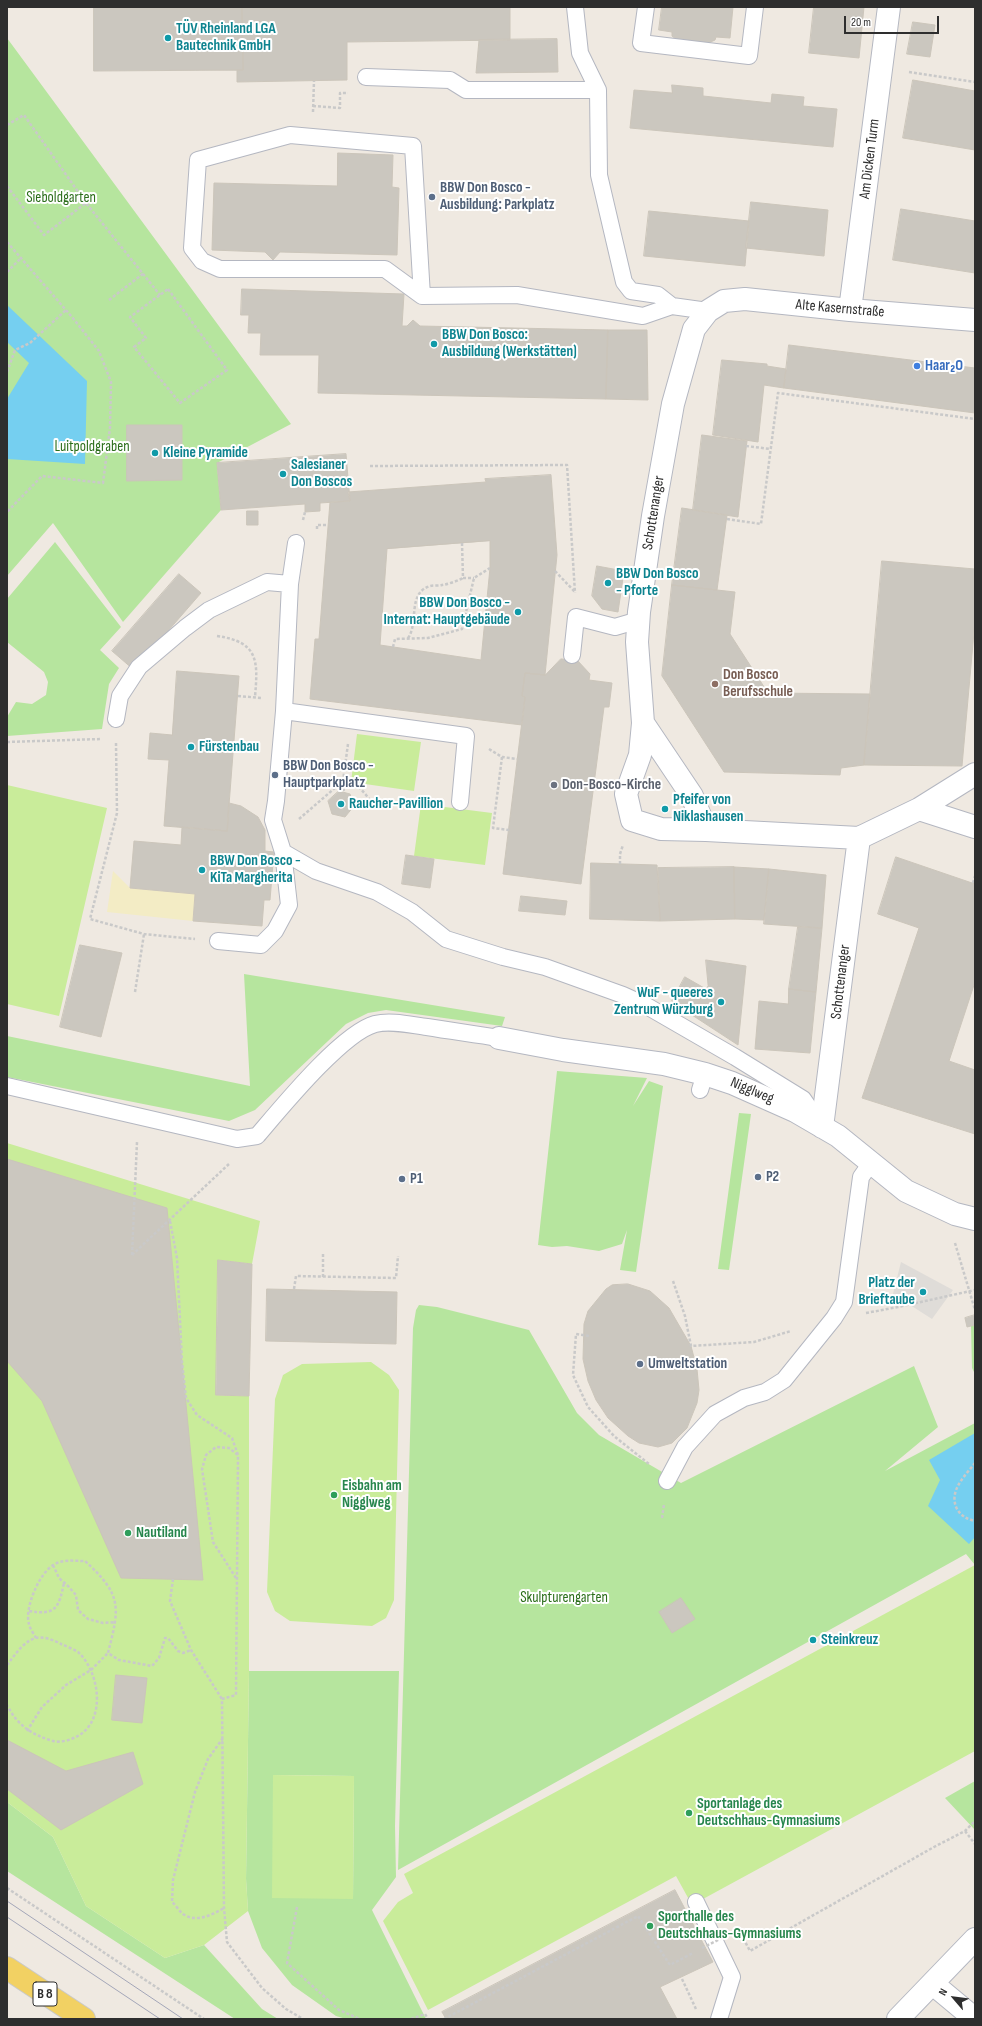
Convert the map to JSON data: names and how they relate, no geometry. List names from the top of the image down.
{
  "streets": {
    "main road": ["B 8"],
    "street": [
      "Am Dicken Turm",
      "Alte Kasernstraße",
      "Schottenanger",
      "Nigglweg"
    ]
  },
  "crossings": [
    ["Am Dicken Turm", "Alte Kasernstraße"],
    ["Alte Kasernstraße", "Schottenanger"],
    ["Schottenanger", "Nigglweg"]
  ],
  "parks": ["Sieboldgarten", "Luitpoldgraben", "Skulpturengarten"],
  "places": [
    "TÜV Rheinland LGA Bautechnik GmbH",
    "BBW Don Bosco - Ausbildung: Parkplatz",
    "BBW Don Bosco: Ausbildung (Werkstätten)",
    "Haar₂O",
    "Kleine Pyramide",
    "Salesianer Don Boscos",
    "BBW Don Bosco - Pforte",
    "BBW Don Bosco - Internat: Hauptgebäude",
    "Don Bosco Berufsschule",
    "Fürstenbau",
    "BBW Don Bosco - Hauptparkplatz",
    "Don-Bosco-Kirche",
    "Raucher-Pavillion",
    "Pfeifer von Niklashausen",
    "BBW Don Bosco - KiTa Margherita",
    "WuF - queeres Zentrum Würzburg",
    "P2",
    "P1",
    "Platz der Brieftaube",
    "Umweltstation",
    "Eisbahn am Nigglweg",
    "Nautiland",
    "Steinkreuz",
    "Sportanlage des Deutschhaus-Gymnasiums",
    "Sporthalle des Deutschhaus-Gymnasiums"
  ],
  "scale_bar": "20 m",
  "north": "top left"
}
